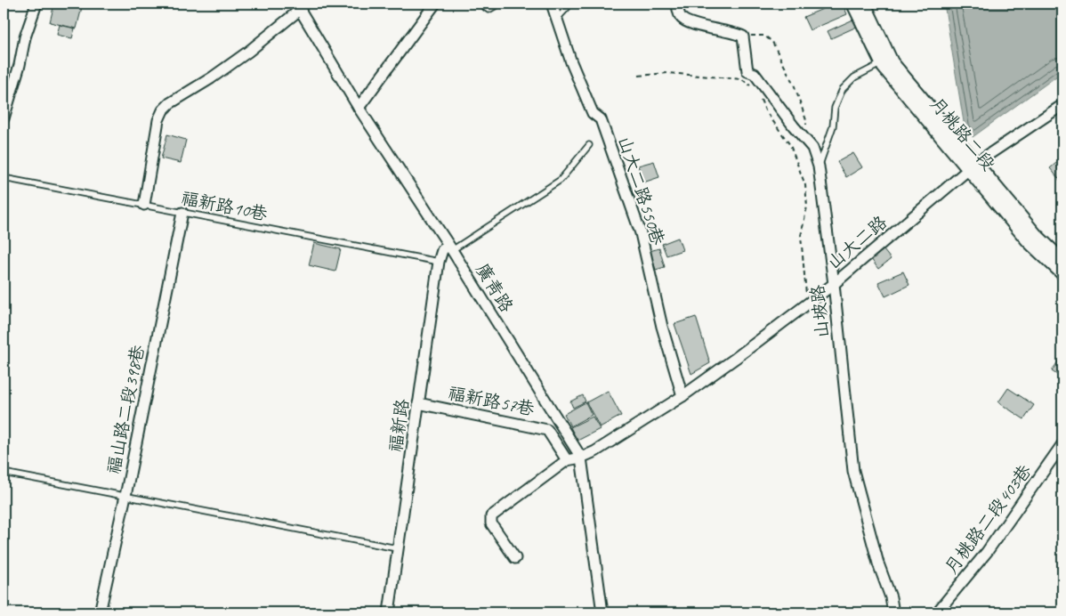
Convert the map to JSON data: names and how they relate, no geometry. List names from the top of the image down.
{
  "streets": {
    "street": [
      "月桃路二段",
      "山大二路550巷",
      "山大二路",
      "廣青路",
      "山坡路",
      "福新路57巷",
      "福山路二段398巷",
      "福新路",
      "月桃路二段403巷"
    ],
    "lane": ["福新路10巷"]
  },
  "crossings": [
    ["月桃路二段", "山大二路"],
    ["山大二路550巷", "山大二路"],
    ["福新路10巷", "福山路二段398巷"],
    ["福新路10巷", "福新路"],
    ["山大二路", "廣青路"],
    ["山大二路", "山坡路"],
    ["山大二路", "福新路57巷"],
    ["廣青路", "福新路"],
    ["福新路57巷", "福新路"]
  ]
}
